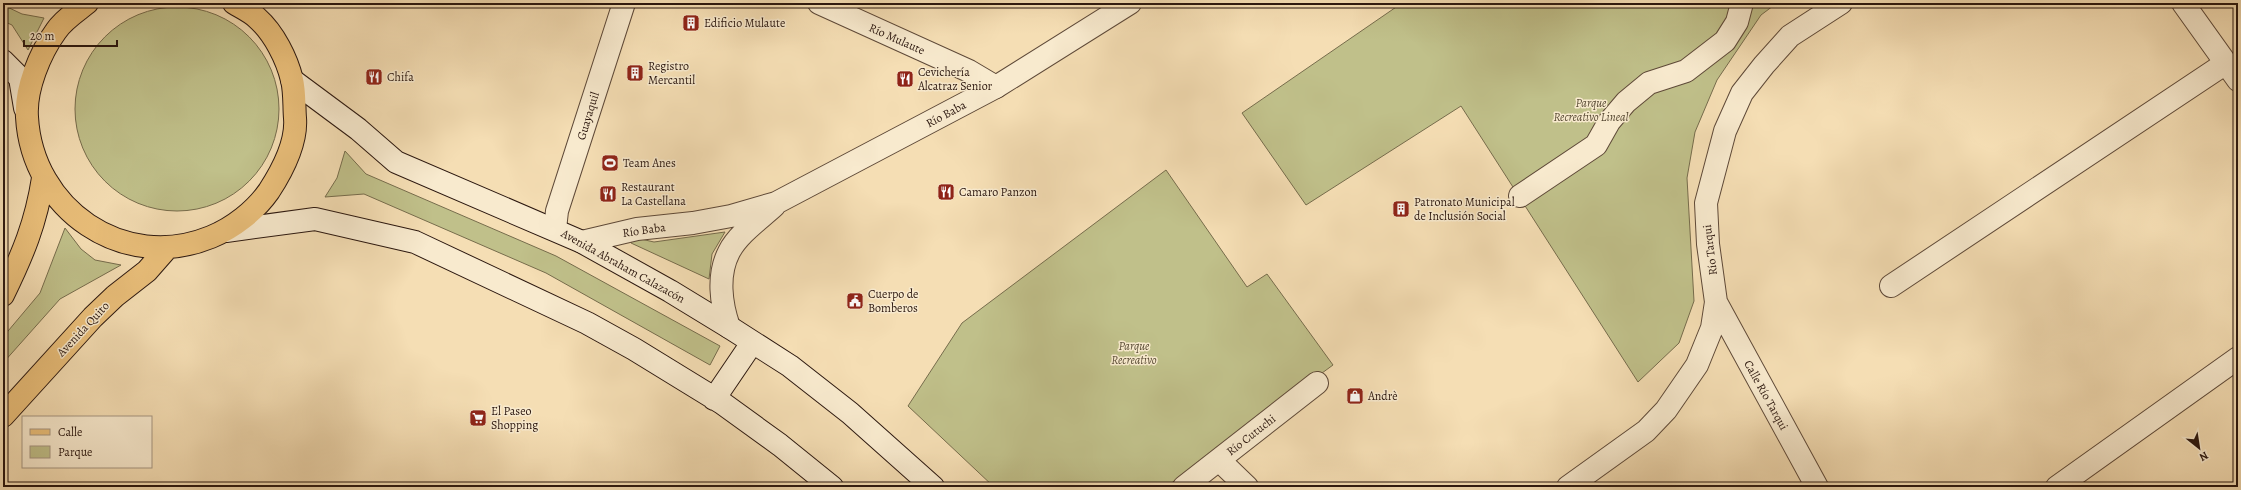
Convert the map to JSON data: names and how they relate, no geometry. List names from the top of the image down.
{
  "streets": {
    "main road": ["Avenida Quito"],
    "street": [
      "Río Mulaute",
      "Río Baba",
      "Guayaquil",
      "Río Tarqui",
      "Avenida Abraham Calazacón",
      "Calle Río Tarqui",
      "Río Cutuchi"
    ]
  },
  "crossings": [
    ["Río Mulaute", "Río Baba"],
    ["Río Baba", "Avenida Abraham Calazacón"],
    ["Guayaquil", "Avenida Abraham Calazacón"],
    ["Río Tarqui", "Calle Río Tarqui"]
  ],
  "parks": ["Parque Recreativo Lineal", "Parque Recreativo"],
  "places": {
    "building": ["Edificio Mulaute", "Registro Mercantil", "Patronato Municipal de Inclusión Social"],
    "restaurant": [
      "Chifa",
      "Cevichería Alcatraz Senior",
      "Camaro Panzon",
      "Restaurant La Castellana"
    ],
    "sports": ["Team Anes"],
    "public building": ["Cuerpo de Bomberos"],
    "shop": ["Andrè"],
    "supermarket": ["El Paseo Shopping"]
  },
  "legend": ["Calle", "Parque"],
  "scale_bar": "20 m",
  "north": "bottom right"
}
